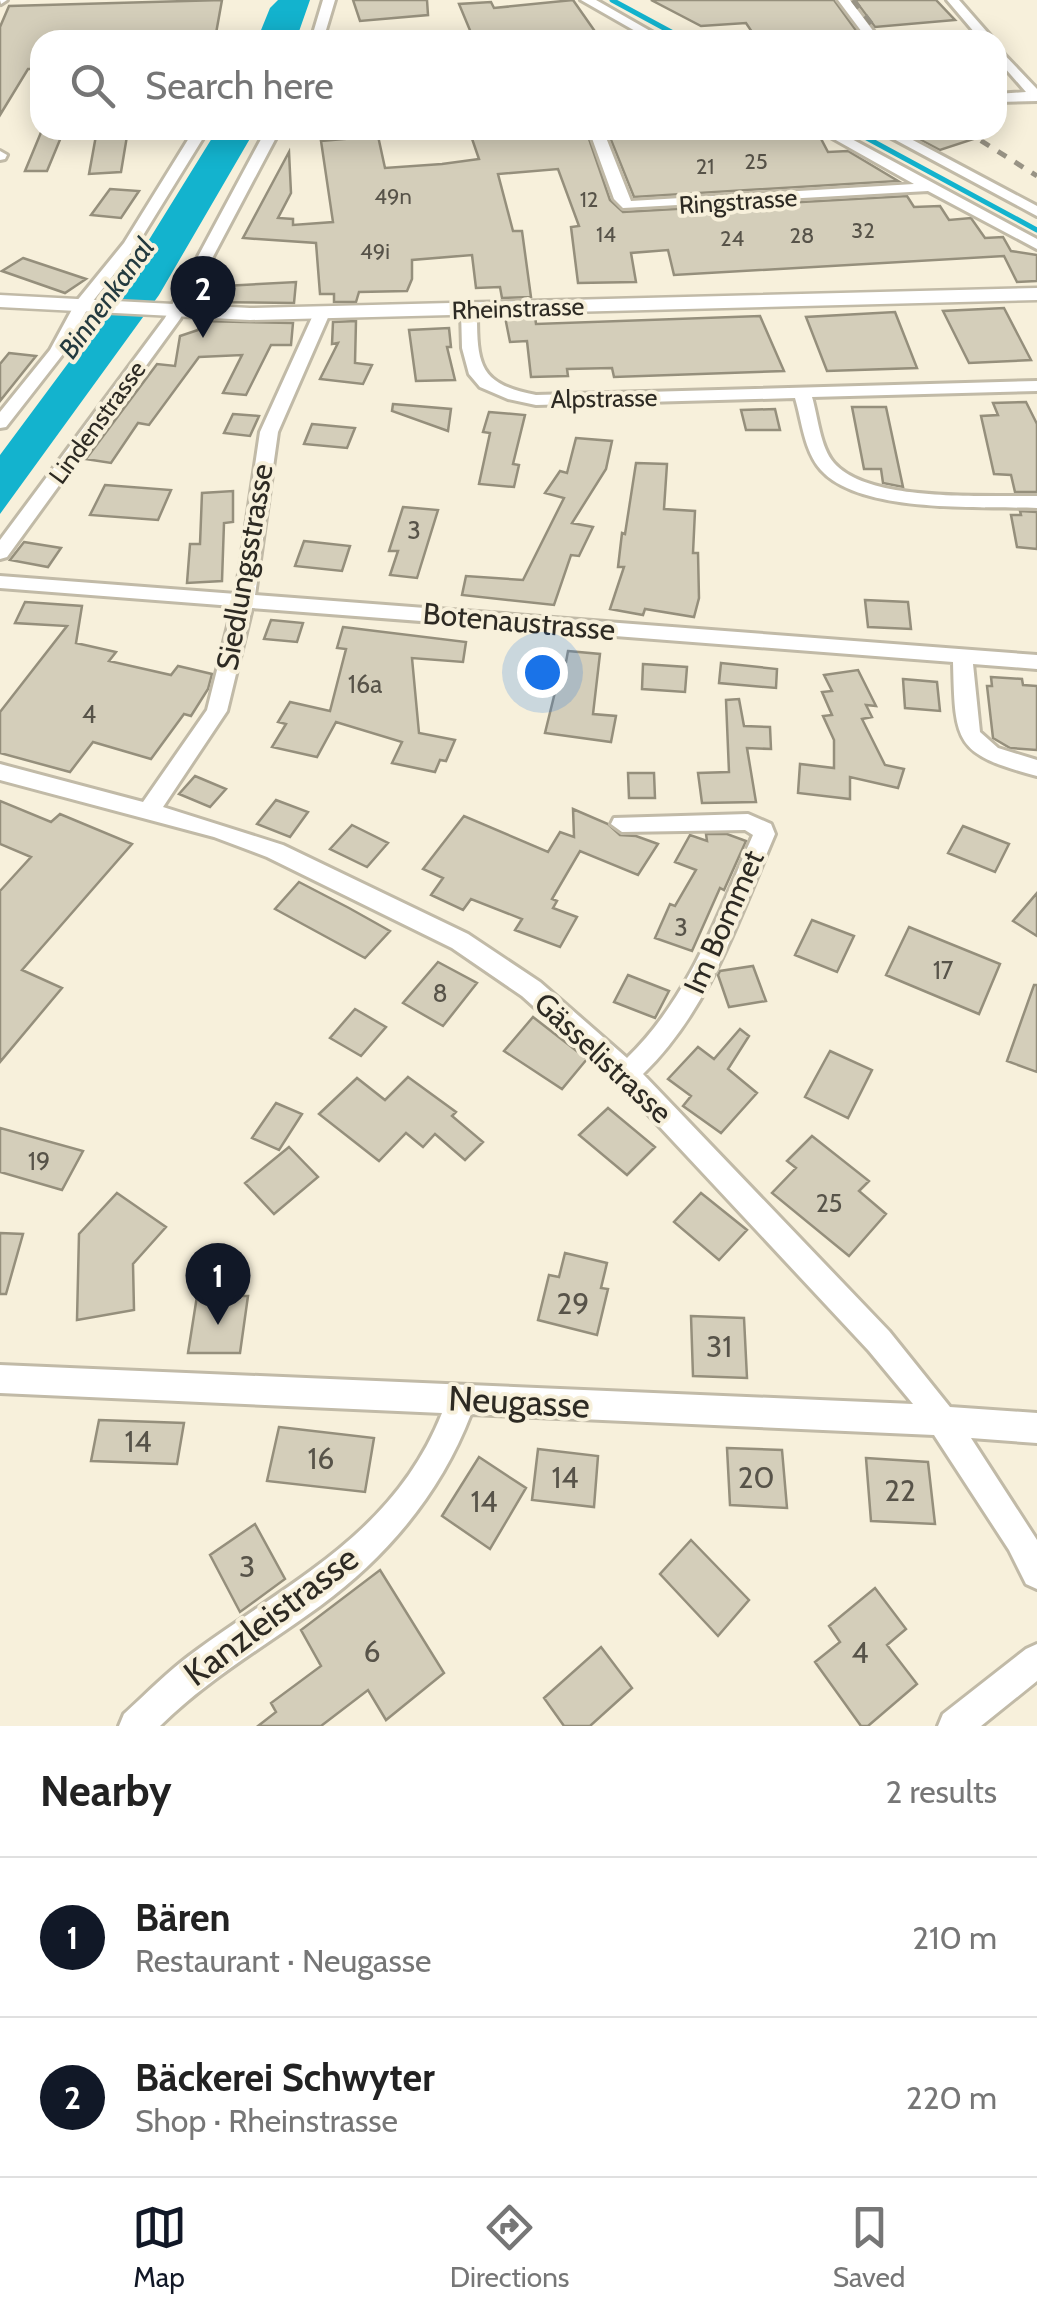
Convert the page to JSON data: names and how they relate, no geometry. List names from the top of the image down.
{
  "streets": {
    "street": [
      "Ringstrasse",
      "Rheinstrasse",
      "Alpstrasse",
      "Lindenstrasse",
      "Siedlungsstrasse",
      "Botenaustrasse",
      "Im Bommet",
      "Gässelistrasse",
      "Neugasse",
      "Kanzleistrasse"
    ]
  },
  "crossings": [
    ["Rheinstrasse", "Alpstrasse"],
    ["Rheinstrasse", "Lindenstrasse"],
    ["Rheinstrasse", "Siedlungsstrasse"],
    ["Siedlungsstrasse", "Botenaustrasse"],
    ["Siedlungsstrasse", "Gässelistrasse"],
    ["Im Bommet", "Gässelistrasse"],
    ["Gässelistrasse", "Neugasse"],
    ["Neugasse", "Kanzleistrasse"]
  ],
  "water": ["Binnenkanal"],
  "house_numbers": [
    "25",
    "21",
    "49n",
    "12",
    "32",
    "14",
    "28",
    "24",
    "49i",
    "3",
    "16a",
    "4",
    "3",
    "17",
    "8",
    "19",
    "25",
    "29",
    "31",
    "14",
    "16",
    "14",
    "20",
    "22",
    "14",
    "3",
    "6",
    "4"
  ],
  "page": {
    "search": "Search here",
    "pins": ["2", "1"],
    "heading": ["Nearby", "2 results"],
    "list": [
      {
        "mark": "1",
        "name": "Bären",
        "note": "Restaurant · Neugasse",
        "value": "210 m"
      },
      {
        "mark": "2",
        "name": "Bäckerei Schwyter",
        "note": "Shop · Rheinstrasse",
        "value": "220 m"
      }
    ],
    "nav": ["Map", "Directions", "Saved"]
  }
}
